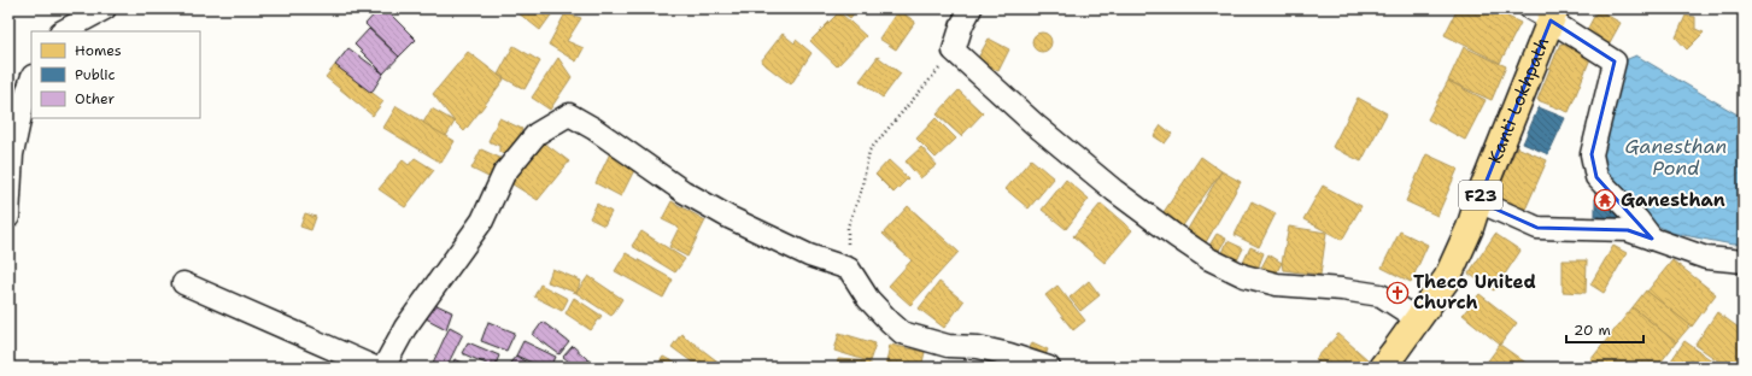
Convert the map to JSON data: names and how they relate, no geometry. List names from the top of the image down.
{
  "streets": {
    "main road": ["Kanti Lokhpath", "F23"]
  },
  "water": ["Ganesthan Pond"],
  "places": {
    "temple": ["Ganesthan"],
    "church": ["Theco United Church"]
  },
  "legend": ["Homes", "Public", "Other"],
  "scale_bar": "20 m"
}
